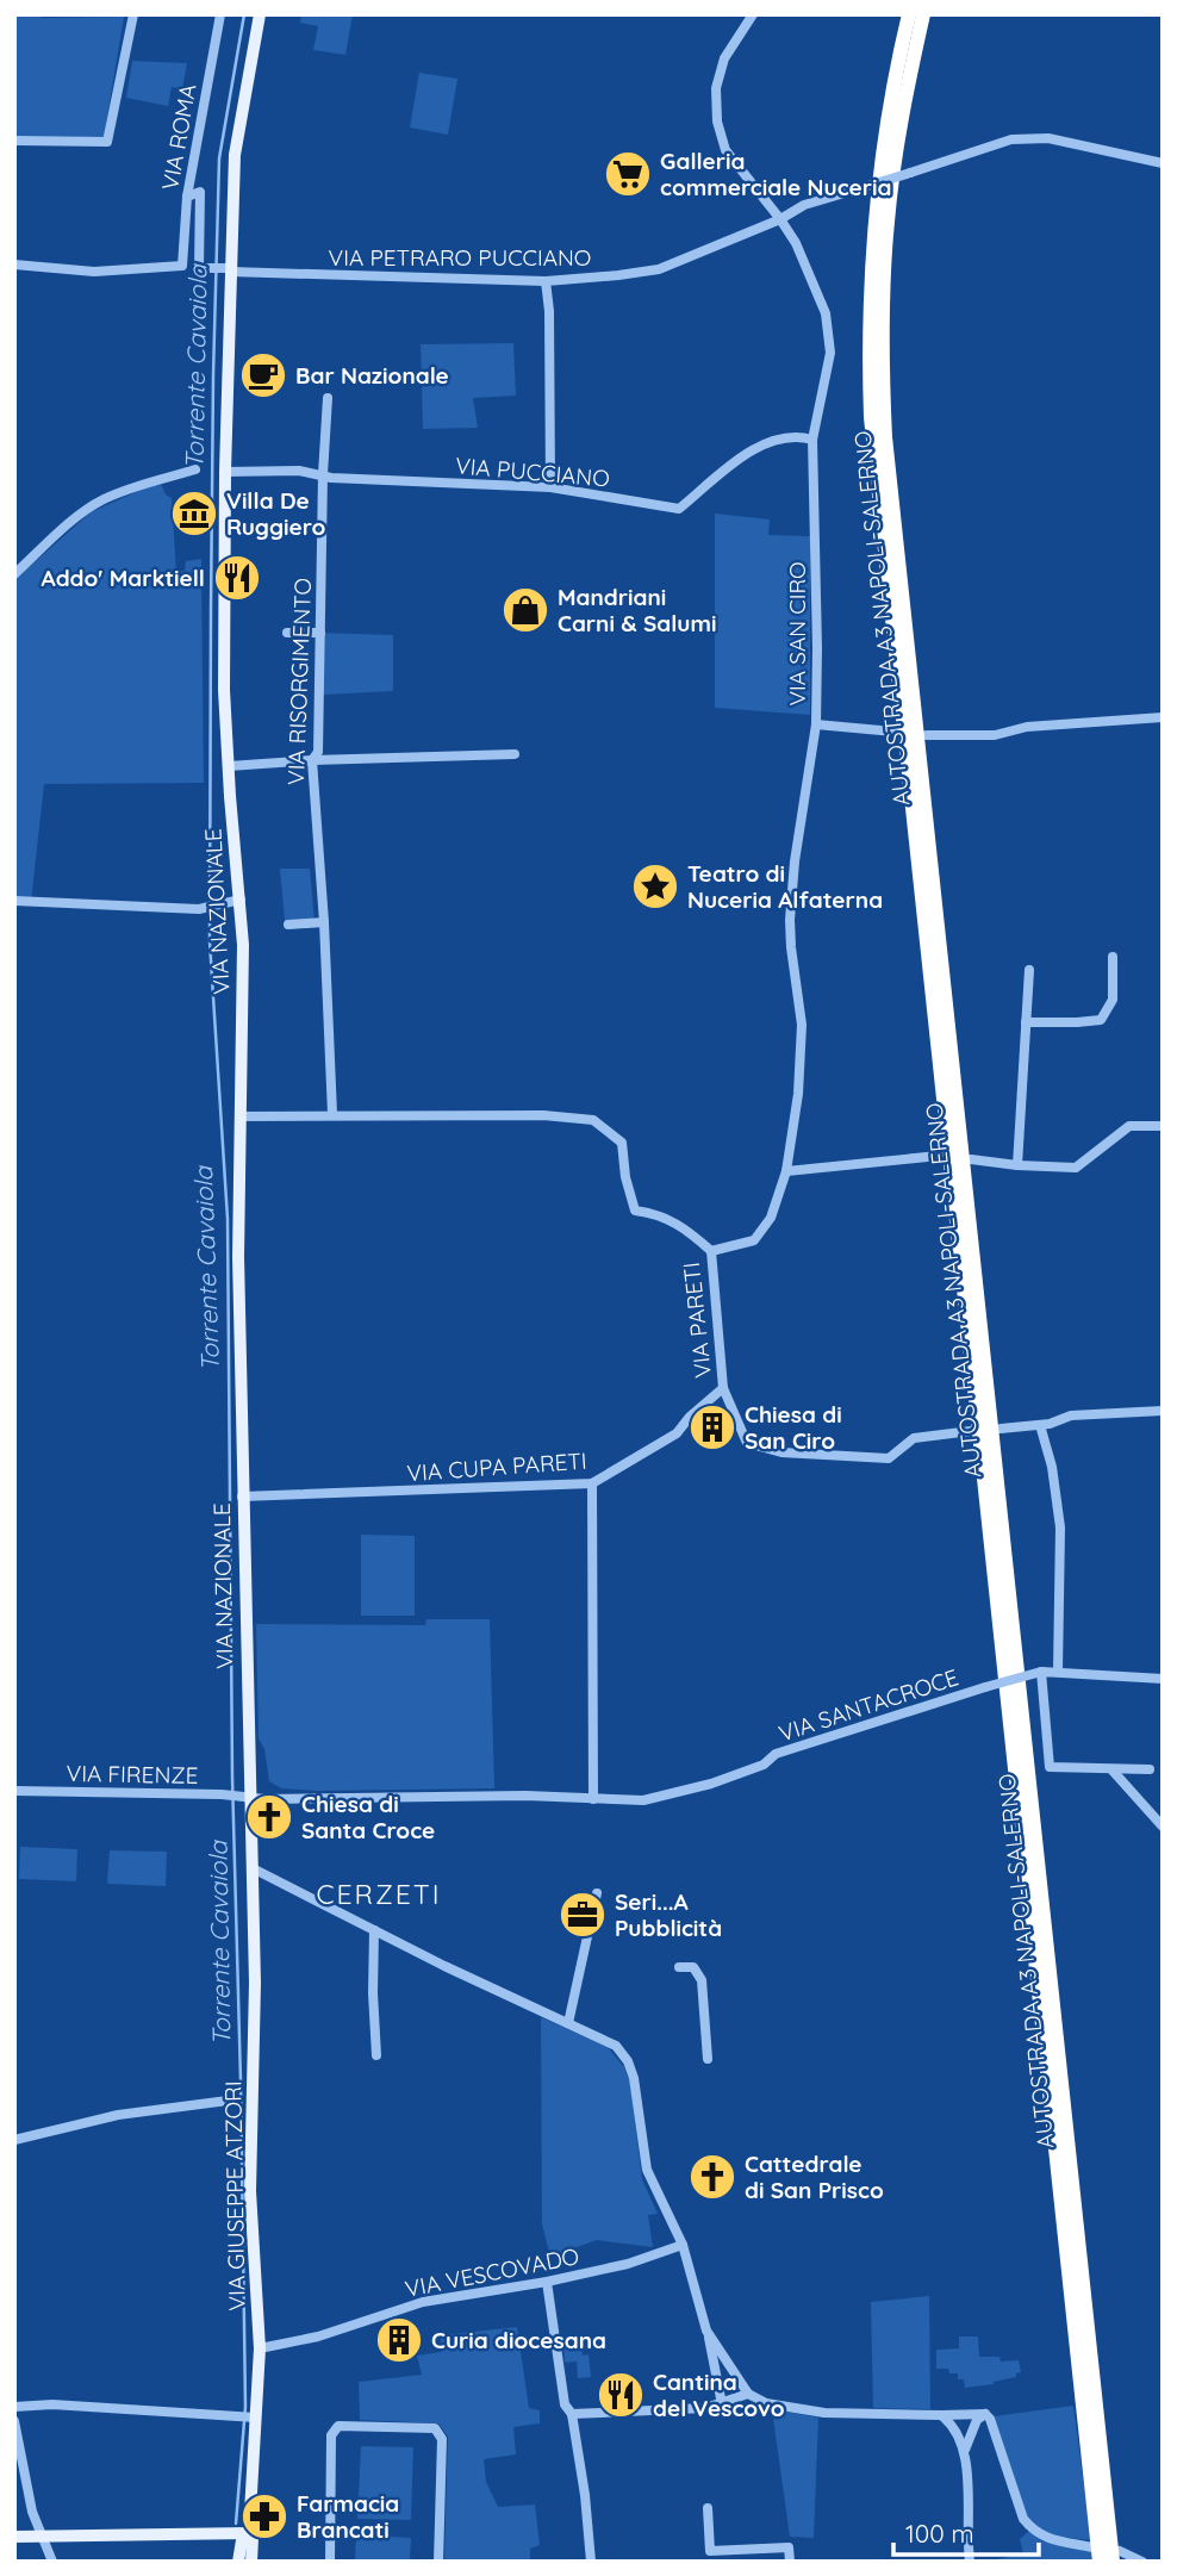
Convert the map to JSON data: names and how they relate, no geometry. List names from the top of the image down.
{
  "streets": {
    "highway": ["AUTOSTRADA A3 NAPOLI-SALERNO"],
    "main road": ["VIA NAZIONALE", "VIA GIUSEPPE ATZORI"],
    "street": [
      "VIA ROMA",
      "VIA PETRARO PUCCIANO",
      "VIA PUCCIANO",
      "VIA SAN CIRO",
      "VIA RISORGIMENTO",
      "VIA PARETI",
      "VIA CUPA PARETI",
      "VIA SANTACROCE",
      "VIA FIRENZE",
      "VIA VESCOVADO"
    ]
  },
  "crossings": [
    ["VIA PETRARO PUCCIANO", "VIA SAN CIRO"],
    ["VIA PETRARO PUCCIANO", "VIA NAZIONALE"],
    ["VIA PUCCIANO", "VIA SAN CIRO"],
    ["VIA PUCCIANO", "VIA RISORGIMENTO"],
    ["VIA PUCCIANO", "VIA NAZIONALE"],
    ["VIA SAN CIRO", "VIA PARETI"],
    ["VIA RISORGIMENTO", "VIA PARETI"],
    ["VIA NAZIONALE", "VIA PARETI"],
    ["VIA NAZIONALE", "VIA CUPA PARETI"],
    ["VIA NAZIONALE", "VIA SANTACROCE"],
    ["VIA NAZIONALE", "VIA FIRENZE"],
    ["VIA NAZIONALE", "VIA GIUSEPPE ATZORI"],
    ["VIA PARETI", "VIA CUPA PARETI"],
    ["VIA SANTACROCE", "VIA FIRENZE"],
    ["VIA SANTACROCE", "VIA GIUSEPPE ATZORI"],
    ["VIA FIRENZE", "VIA GIUSEPPE ATZORI"],
    ["VIA GIUSEPPE ATZORI", "VIA VESCOVADO"]
  ],
  "districts": ["CERZETI"],
  "water": ["Torrente Cavaiola"],
  "places": {
    "supermarket": ["Galleria commerciale Nuceria"],
    "cafe": ["Bar Nazionale"],
    "museum": ["Villa De Ruggiero"],
    "restaurant": ["Addo' Marktiell", "Cantina del Vescovo"],
    "shop": ["Mandriani Carni & Salumi"],
    "place": ["Teatro di Nuceria Alfaterna"],
    "building": ["Chiesa di San Ciro", "Curia diocesana"],
    "church": ["Chiesa di Santa Croce", "Cattedrale di San Prisco"],
    "office": ["Seri...A Pubblicità"],
    "pharmacy": ["Farmacia Brancati"]
  },
  "scale_bar": "100 m"
}
